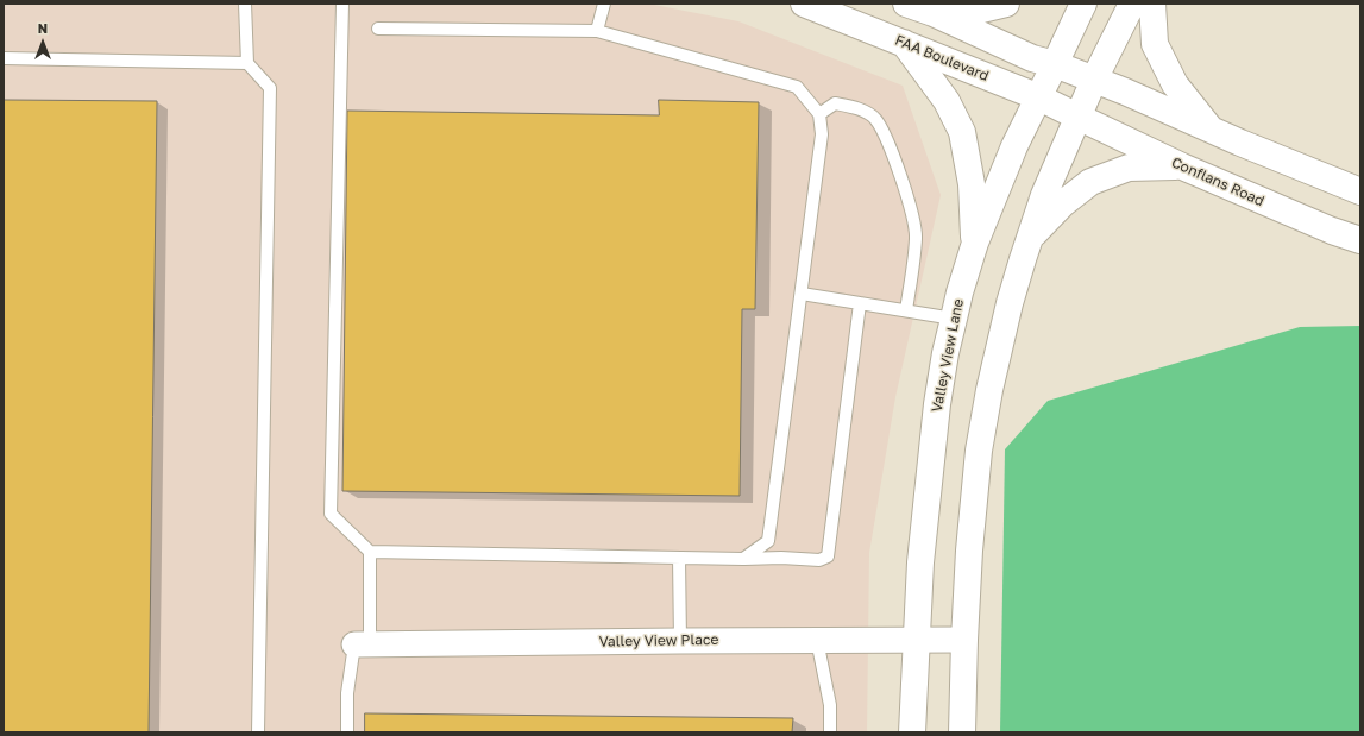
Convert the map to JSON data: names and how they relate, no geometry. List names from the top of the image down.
{
  "streets": {
    "main road": ["FAA Boulevard", "Conflans Road", "Valley View Lane"],
    "street": ["Valley View Place"]
  },
  "crossings": [
    ["FAA Boulevard", "Conflans Road"],
    ["FAA Boulevard", "Valley View Lane"],
    ["Valley View Lane", "Valley View Place"]
  ],
  "north": "top"
}
